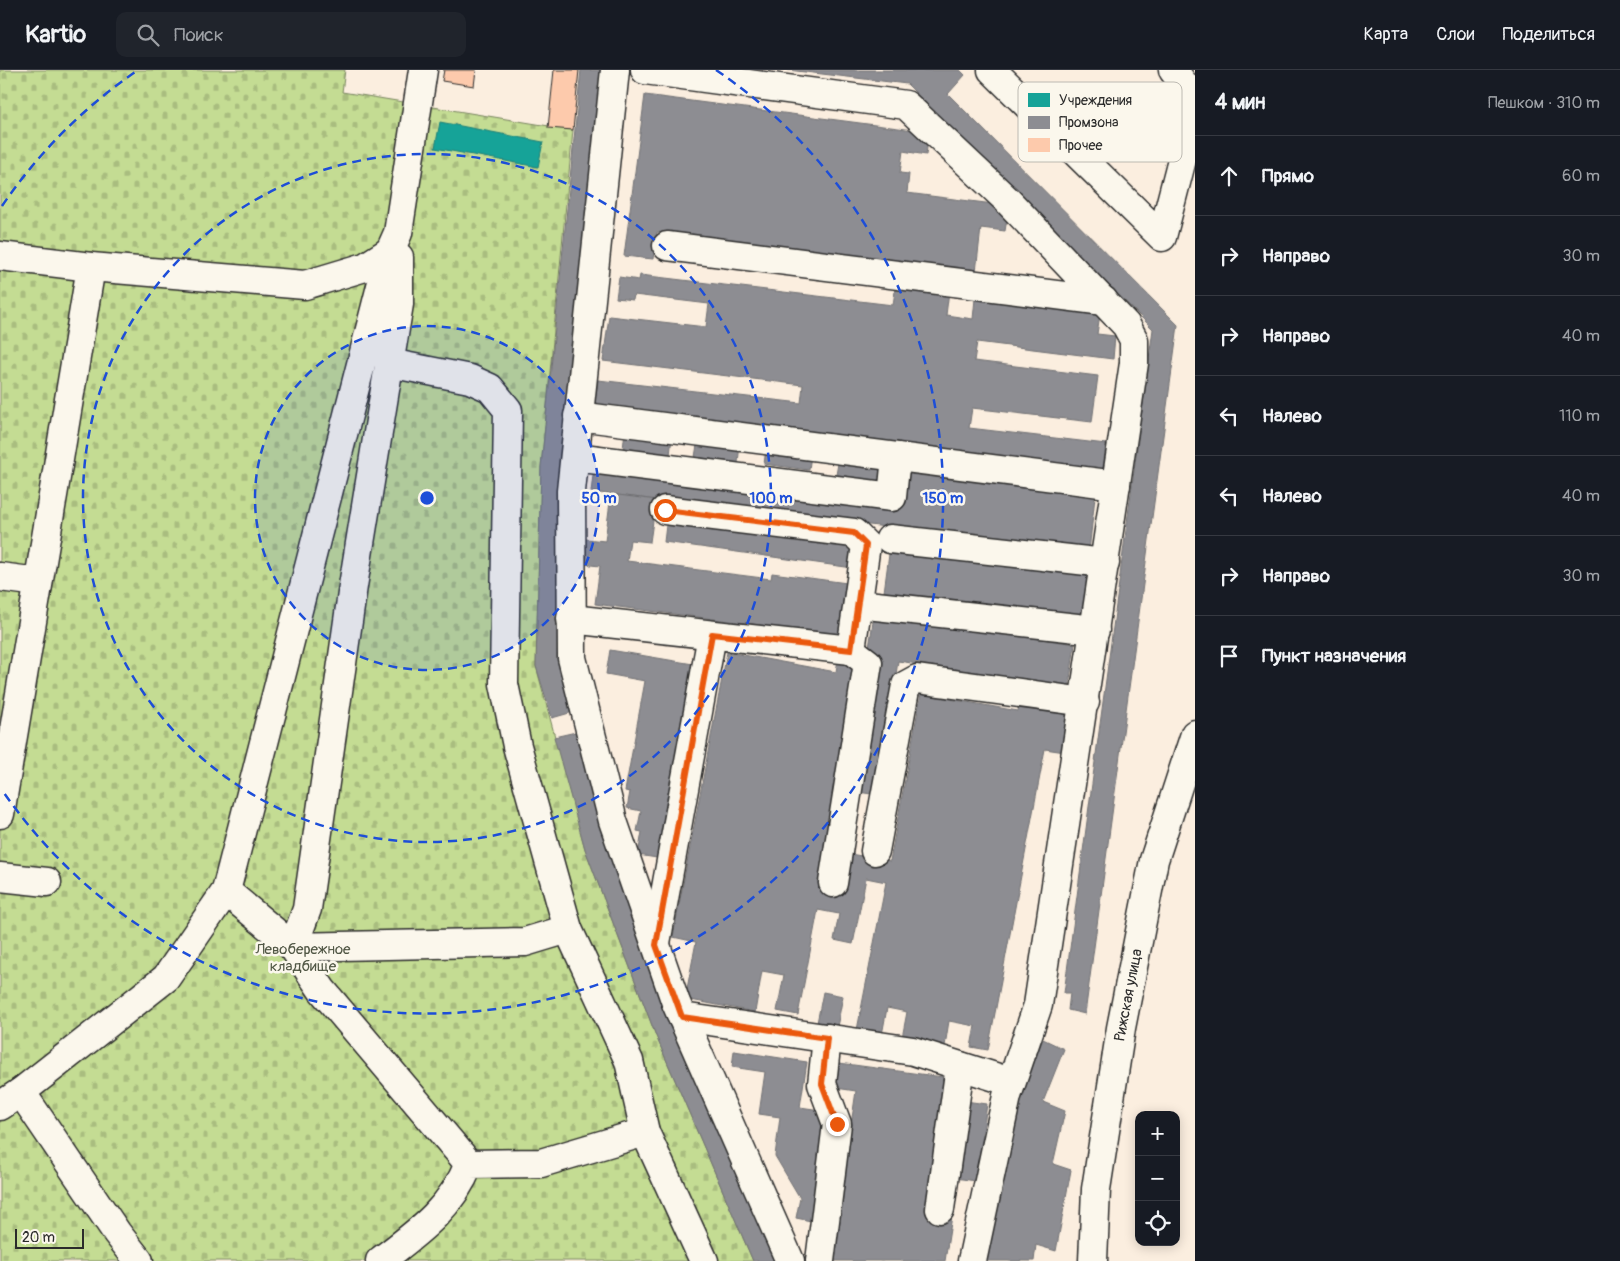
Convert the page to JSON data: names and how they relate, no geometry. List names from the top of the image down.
{
  "streets": {
    "street": ["Рижская улица"]
  },
  "parks": ["Левобережное кладбище"],
  "legend": ["Учреждения", "Промзона", "Прочее"],
  "scale_bar": "20 m",
  "page": {
    "header": "Kartio",
    "search": "Поиск",
    "nav": ["Карта", "Слои", "Поделиться"],
    "heading": ["4 мин", "Пешком · 310 m"],
    "list": [
      ["Прямо", "60 m"],
      ["Направо", "30 m"],
      ["Направо", "40 m"],
      ["Налево", "110 m"],
      ["Налево", "40 m"],
      ["Направо", "30 m"],
      "Пункт назначения"
    ],
    "map_buttons": ["+", "−"],
    "scale": "20 m"
  },
  "rings": ["50 m", "100 m", "150 m"]
}
